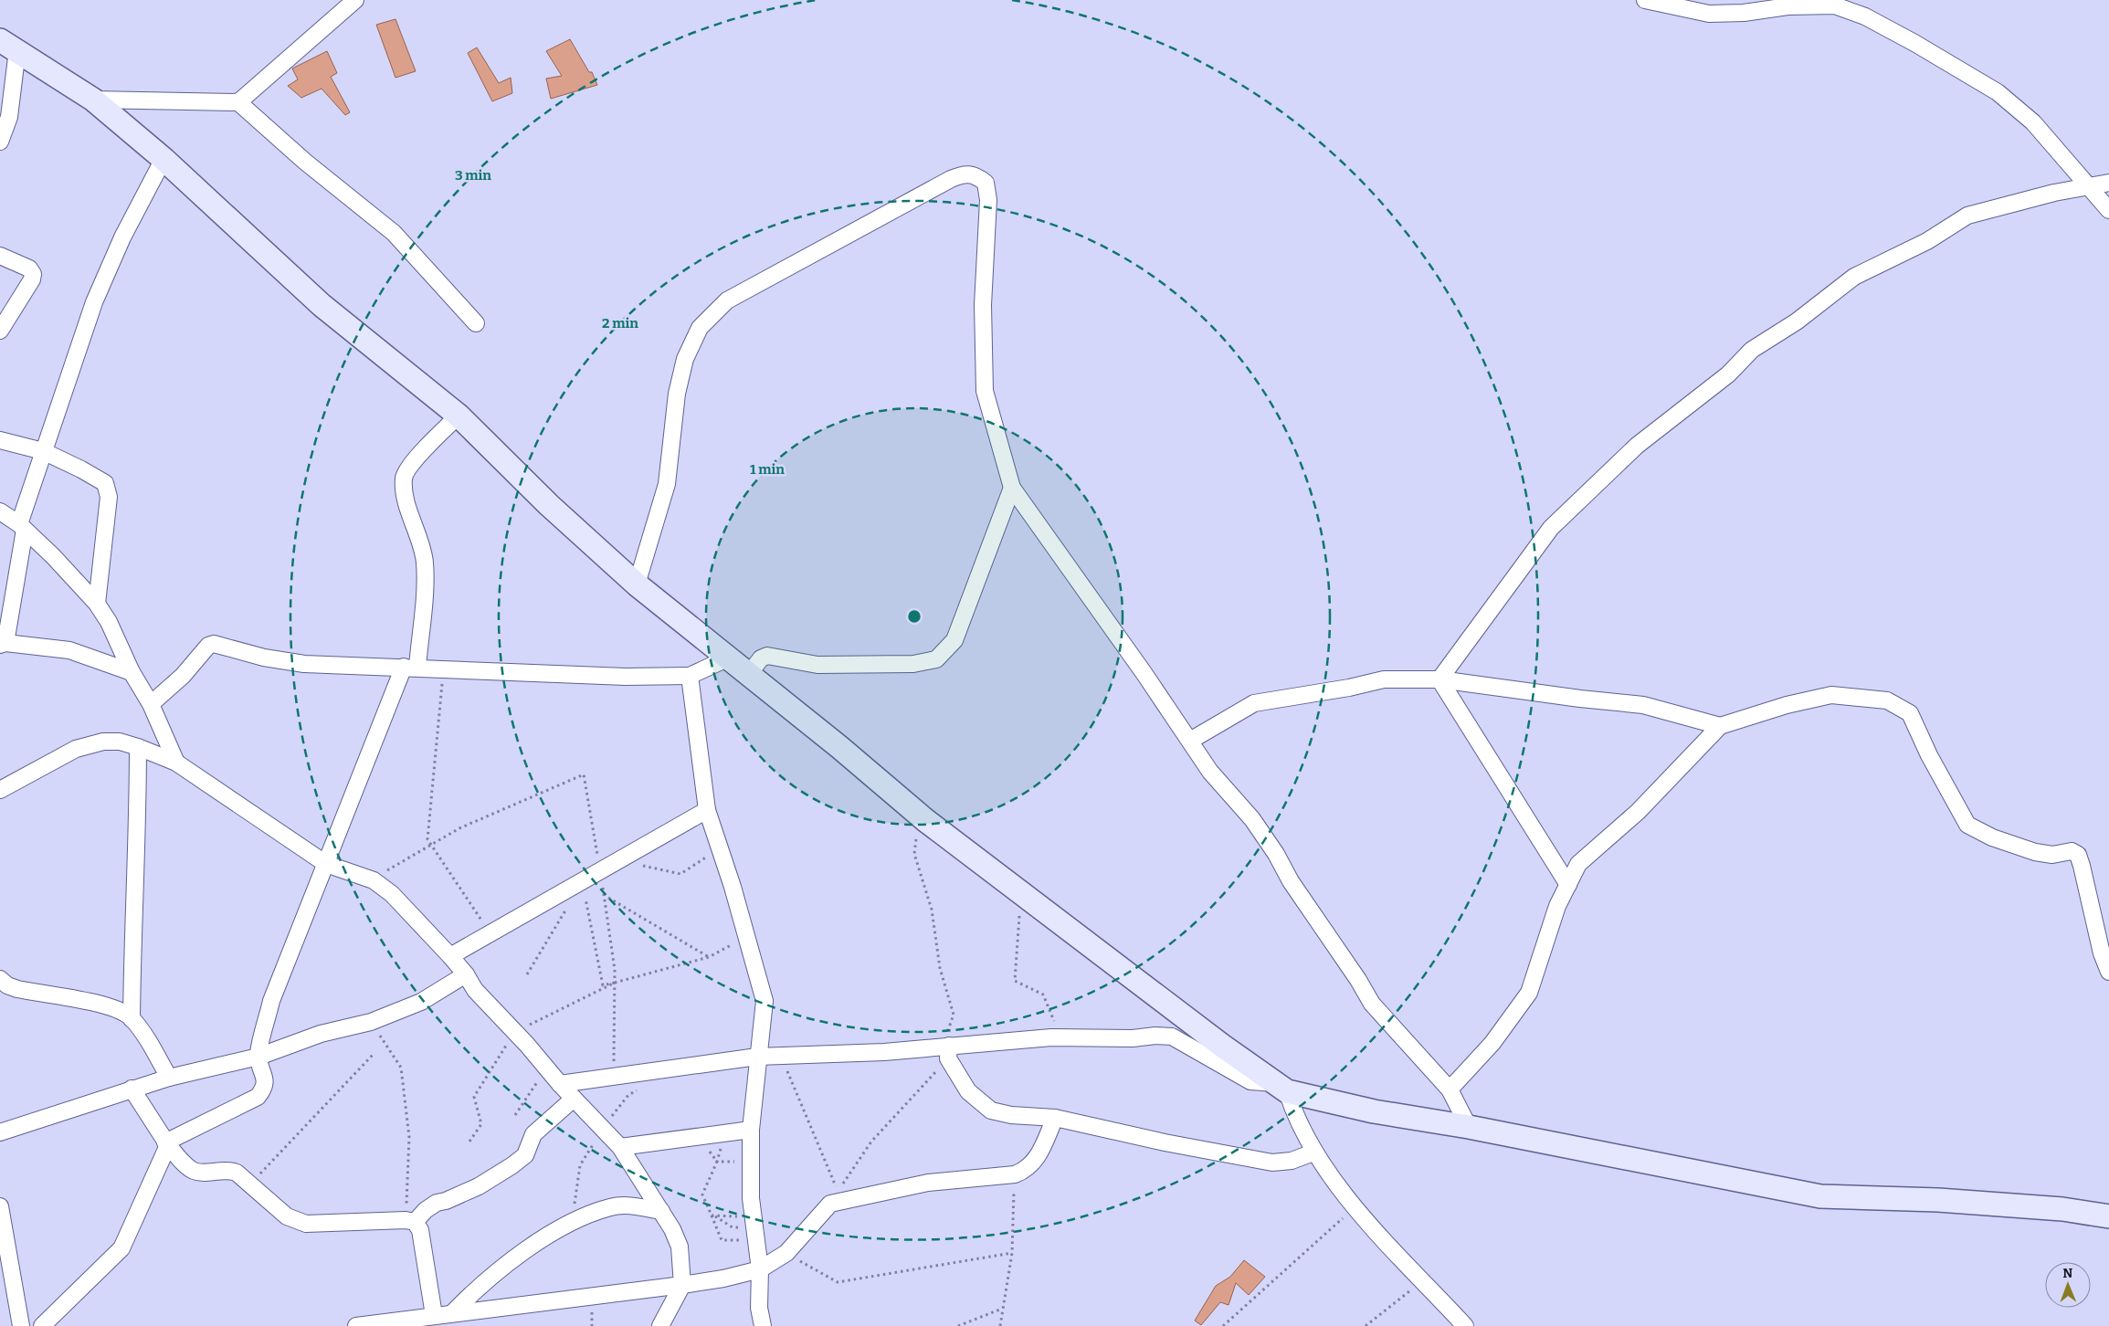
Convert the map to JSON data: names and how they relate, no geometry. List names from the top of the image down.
{
  "north": "top",
  "rings": ["3 min", "2 min", "1 min"]
}
